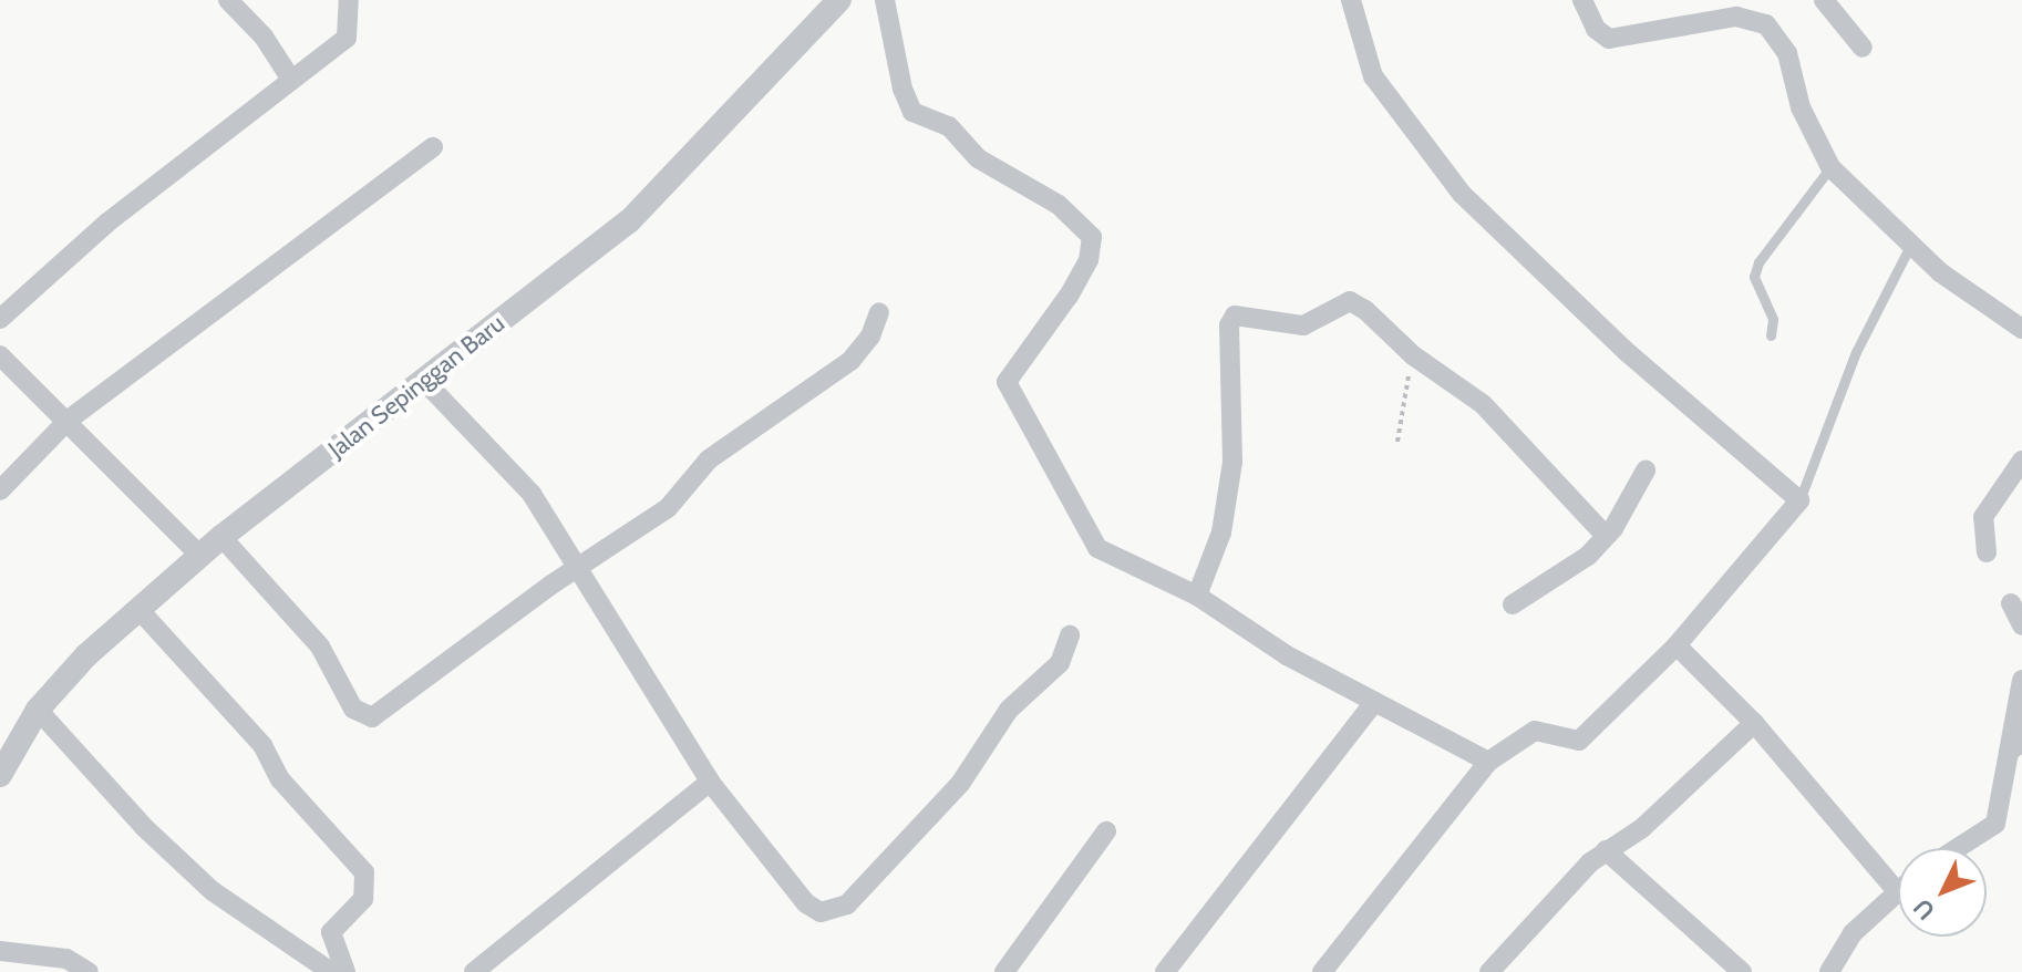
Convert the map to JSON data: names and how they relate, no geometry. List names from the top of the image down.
{
  "streets": {
    "street": ["Jalan Sepinggan Baru"]
  },
  "north": "bottom left"
}
